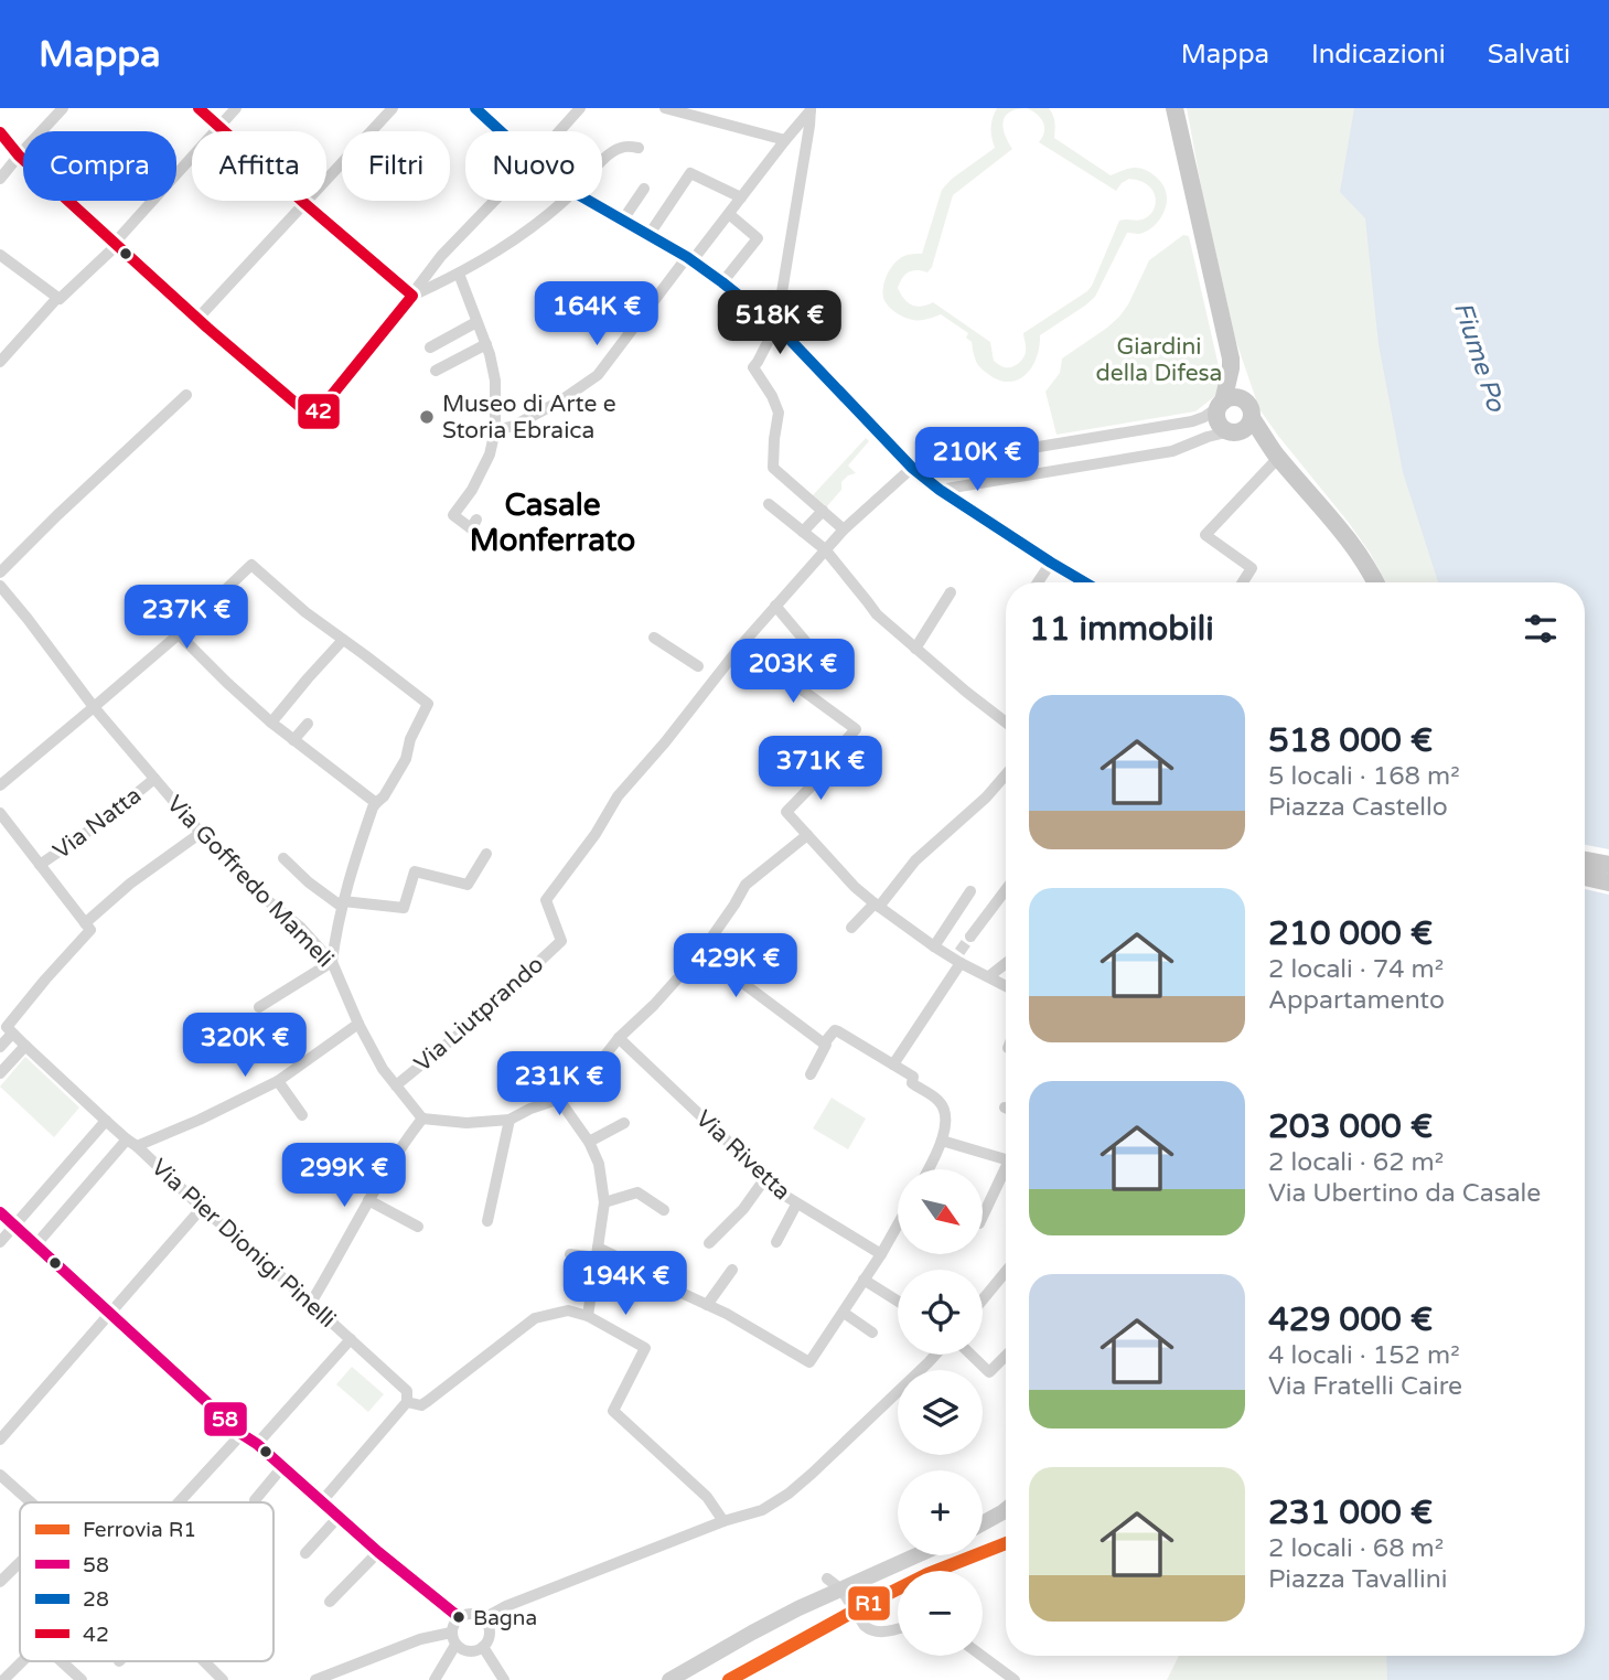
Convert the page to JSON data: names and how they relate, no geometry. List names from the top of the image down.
{
  "streets": {
    "street": [
      "Via Natta",
      "Via Goffredo Mameli",
      "Via Liutprando",
      "Via Rivetta",
      "Via Pier Dionigi Pinelli"
    ]
  },
  "crossings": [
    ["Via Natta", "Via Goffredo Mameli"],
    ["Via Goffredo Mameli", "Via Liutprando"]
  ],
  "districts": ["Casale Monferrato"],
  "water": ["Fiume Po"],
  "parks": ["Giardini della Difesa"],
  "places": ["Museo di Arte e Storia Ebraica", "Bagna"],
  "lines": [
    "transit line 28",
    "transit line 42",
    "transit line 58",
    "rail line R1"
  ],
  "legend": [
    "Ferrovia R1",
    "58",
    "28",
    "42"
  ],
  "north": "bottom right",
  "page": {
    "header": "Mappa",
    "nav": ["Mappa", "Indicazioni", "Salvati"],
    "chip": [
      "Compra",
      "Affitta",
      "Filtri",
      "Nuovo"
    ],
    "price": [
      "164K €",
      "518K €",
      "210K €",
      "237K €",
      "203K €",
      "371K €",
      "429K €",
      "320K €",
      "231K €",
      "299K €",
      "194K €"
    ],
    "heading": "11 immobili",
    "list": [
      {
        "name": "518 000 €",
        "note": "5 locali · 168 m² · Piazza Castello"
      },
      {
        "name": "210 000 €",
        "note": "2 locali · 74 m² · Appartamento"
      },
      {
        "name": "203 000 €",
        "note": "2 locali · 62 m² · Via Ubertino da Casale"
      },
      {
        "name": "429 000 €",
        "note": "4 locali · 152 m² · Via Fratelli Caire"
      },
      {
        "name": "231 000 €",
        "note": "2 locali · 68 m² · Piazza Tavallini"
      }
    ],
    "map_buttons": ["+", "−"]
  }
}
